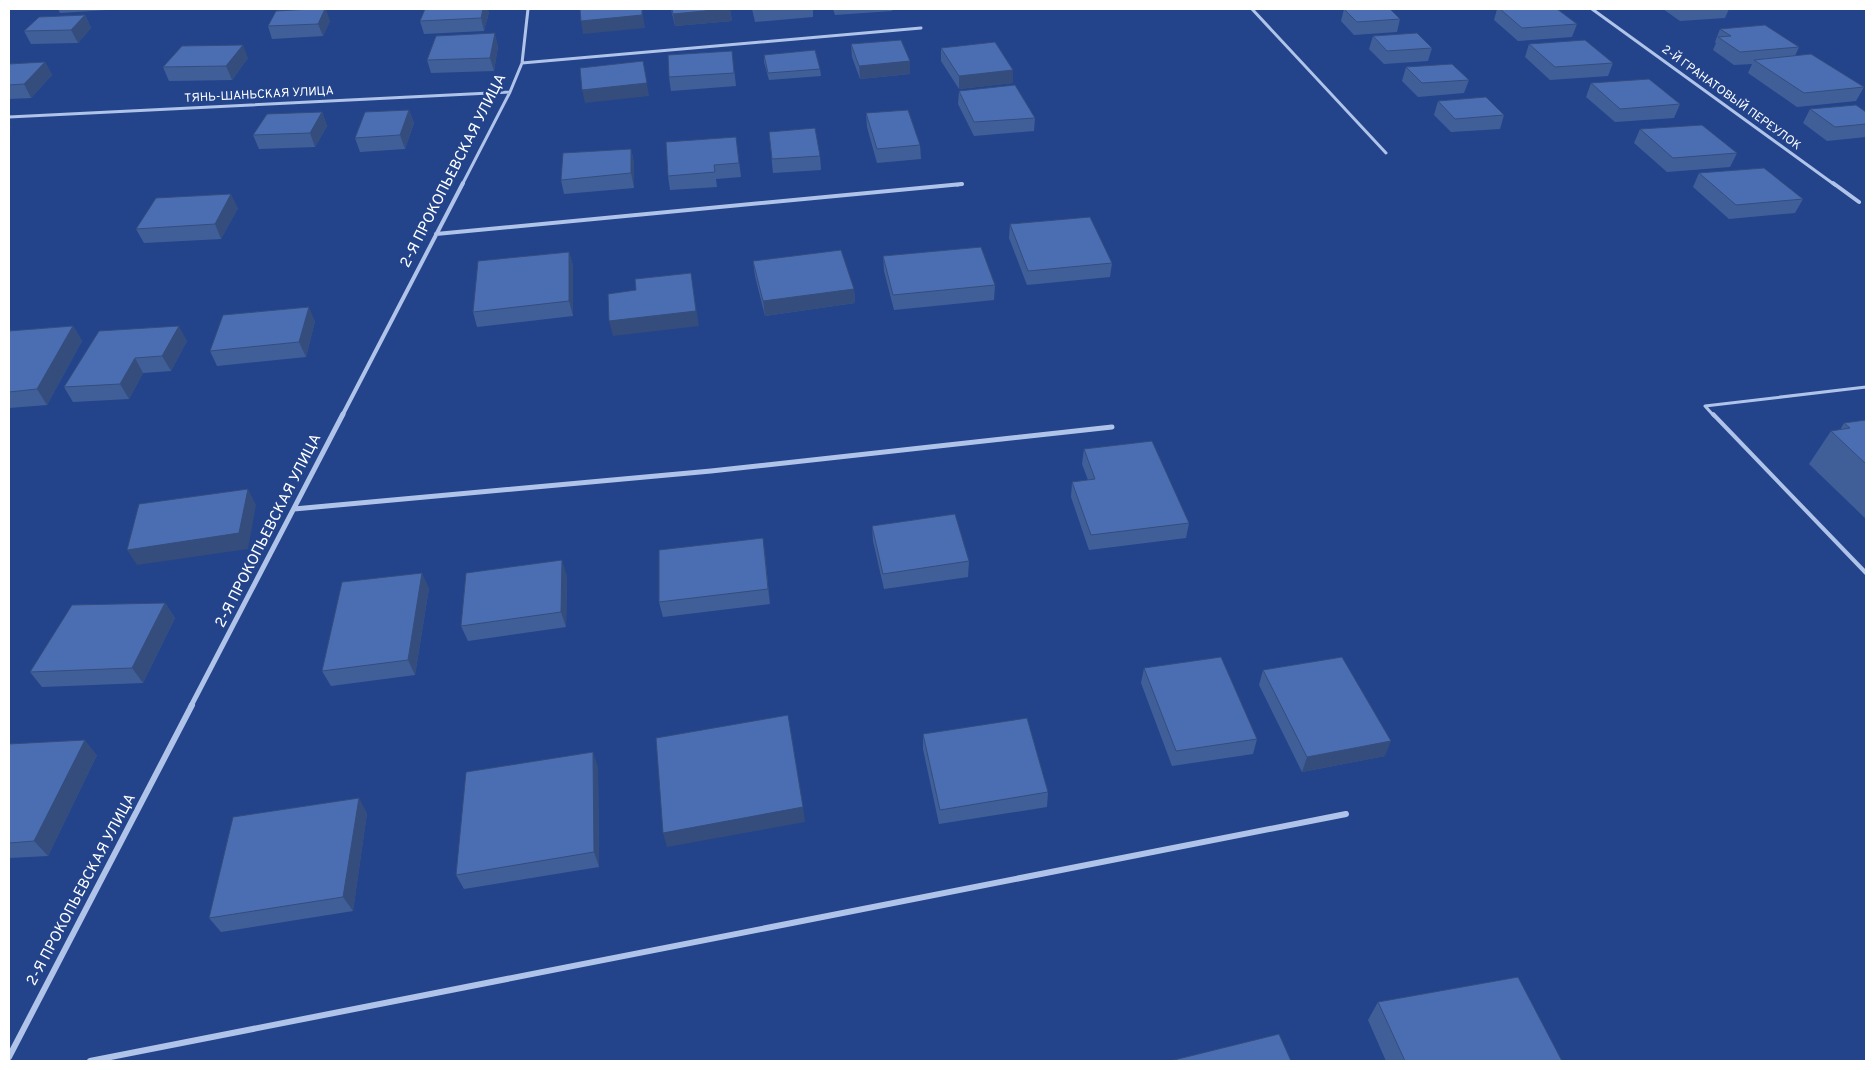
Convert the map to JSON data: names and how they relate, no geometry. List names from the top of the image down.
{
  "streets": {
    "street": ["ТЯНЬ-ШАНЬСКАЯ УЛИЦА", "2-Й ГРАНАТОВЫЙ ПЕРЕУЛОК", "2-Я ПРОКОПЬЕВСКАЯ УЛИЦА"]
  },
  "crossings": [
    ["ТЯНЬ-ШАНЬСКАЯ УЛИЦА", "2-Я ПРОКОПЬЕВСКАЯ УЛИЦА"]
  ]
}
